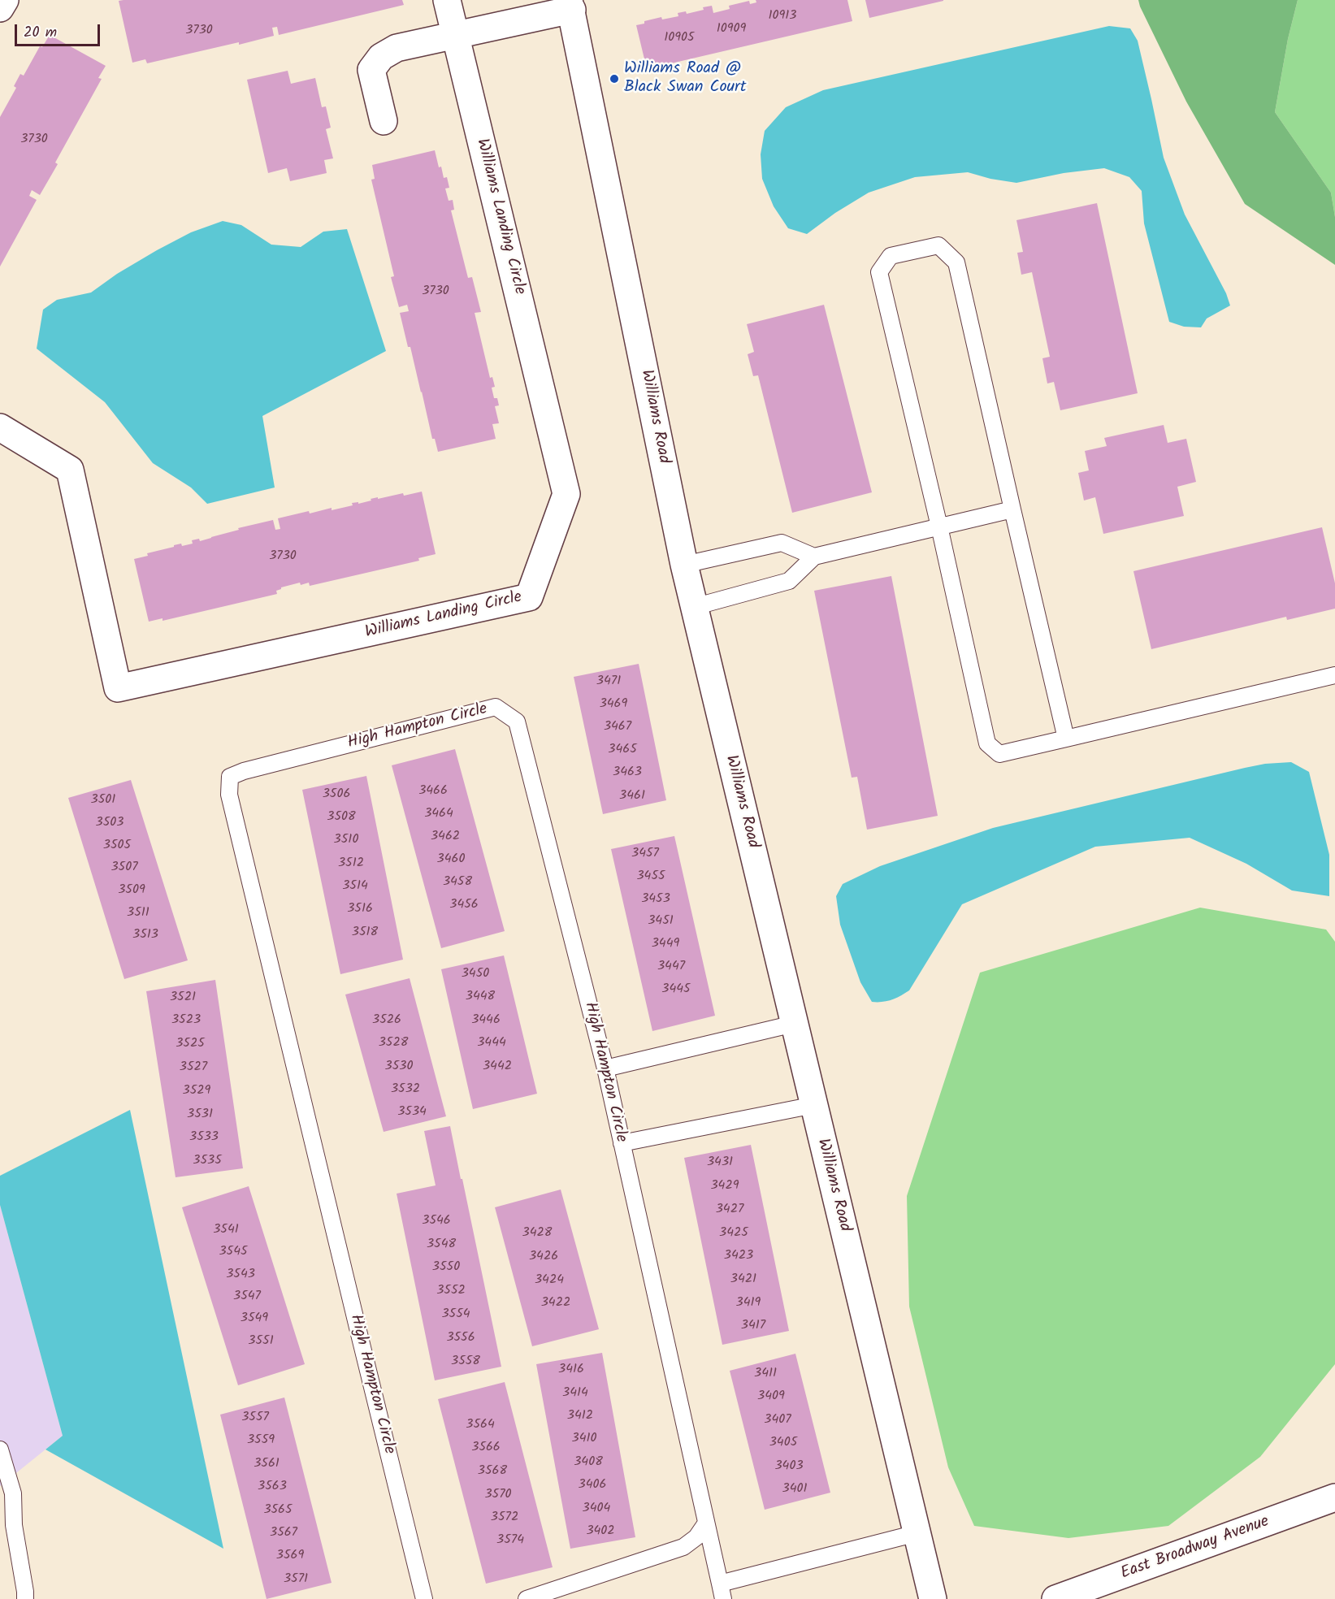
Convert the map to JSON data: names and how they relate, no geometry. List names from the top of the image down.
{
  "streets": {
    "street": ["Williams Landing Circle", "Williams Road", "East Broadway Avenue"],
    "lane": ["High Hampton Circle"]
  },
  "places": ["Williams Road @ Black Swan Court"],
  "house_numbers": [
    "10913",
    "10909",
    "3730",
    "10905",
    "3730",
    "3730",
    "3730",
    "3471",
    "3469",
    "3467",
    "3465",
    "3463",
    "3466",
    "3506",
    "3461",
    "3501",
    "3464",
    "3508",
    "3503",
    "3462",
    "3510",
    "3505",
    "3457",
    "3460",
    "3512",
    "3507",
    "3455",
    "3458",
    "3514",
    "3509",
    "3453",
    "3456",
    "3516",
    "3511",
    "3451",
    "3518",
    "3513",
    "3449",
    "3447",
    "3450",
    "3445",
    "3448",
    "3521",
    "3523",
    "3526",
    "3446",
    "3528",
    "3444",
    "3525",
    "3530",
    "3442",
    "3527",
    "3532",
    "3529",
    "3534",
    "3531",
    "3533",
    "3535",
    "3431",
    "3429",
    "3427",
    "3546",
    "3541",
    "3428",
    "3425",
    "3548",
    "3545",
    "3423",
    "3426",
    "3550",
    "3543",
    "3421",
    "3424",
    "3552",
    "3547",
    "3422",
    "3419",
    "3554",
    "3549",
    "3417",
    "3556",
    "3551",
    "3558",
    "3416",
    "3411",
    "3414",
    "3409",
    "3412",
    "3557",
    "3407",
    "3564",
    "3410",
    "3559",
    "3405",
    "3566",
    "3408",
    "3561",
    "3403",
    "3568",
    "3406",
    "3563",
    "3401",
    "3570",
    "3404",
    "3565",
    "3572",
    "3402",
    "3567",
    "3574",
    "3569",
    "3571"
  ],
  "scale_bar": "20 m"
}
